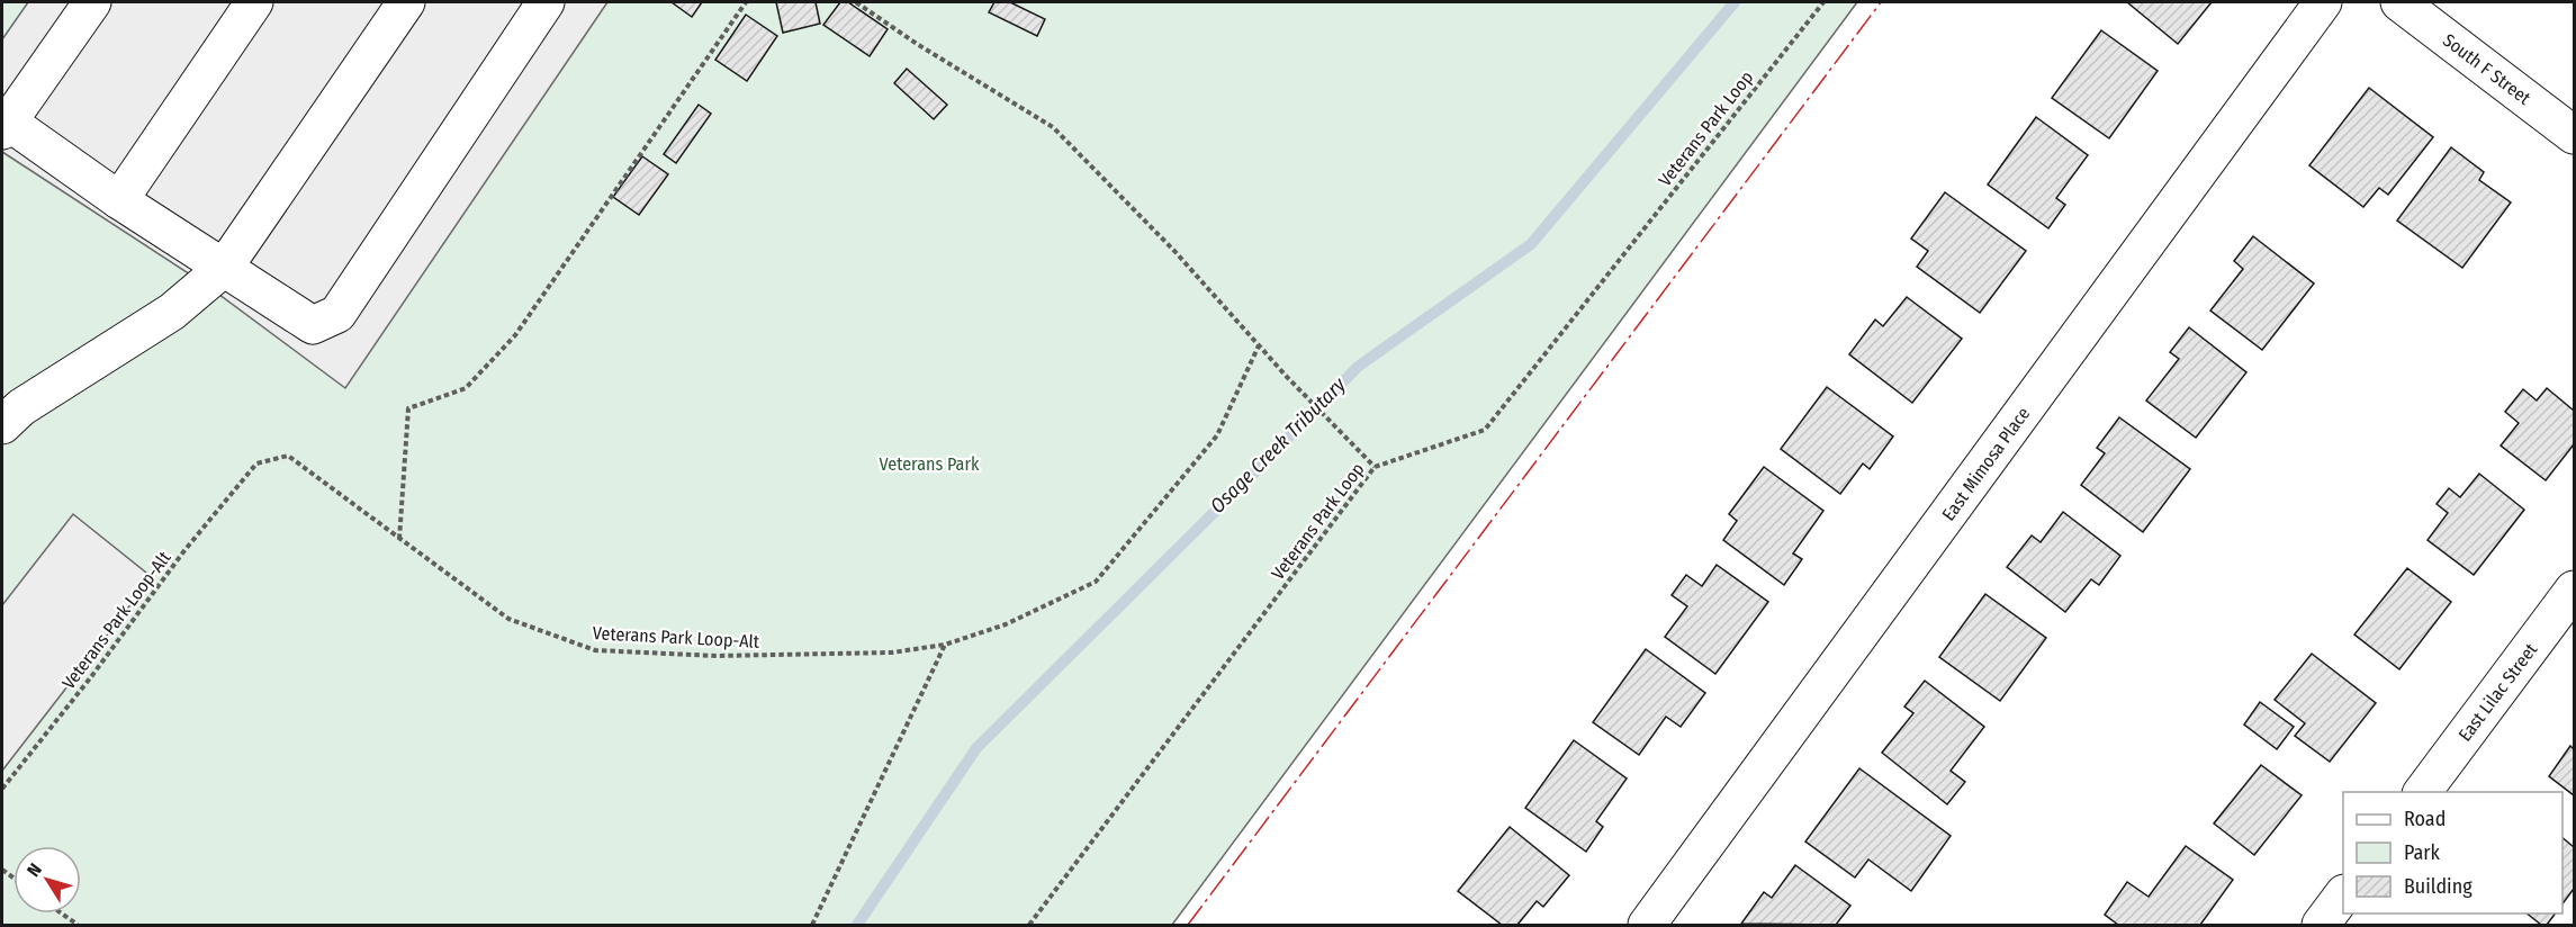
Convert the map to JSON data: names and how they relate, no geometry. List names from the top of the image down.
{
  "streets": {
    "street": ["South F Street", "East Mimosa Place", "East Lilac Street"],
    "path": ["Veterans Park Loop", "Veterans Park Loop-Alt"]
  },
  "water": ["Osage Creek Tributary"],
  "parks": ["Veterans Park"],
  "legend": ["Road", "Park", "Building"],
  "north": "top left"
}
